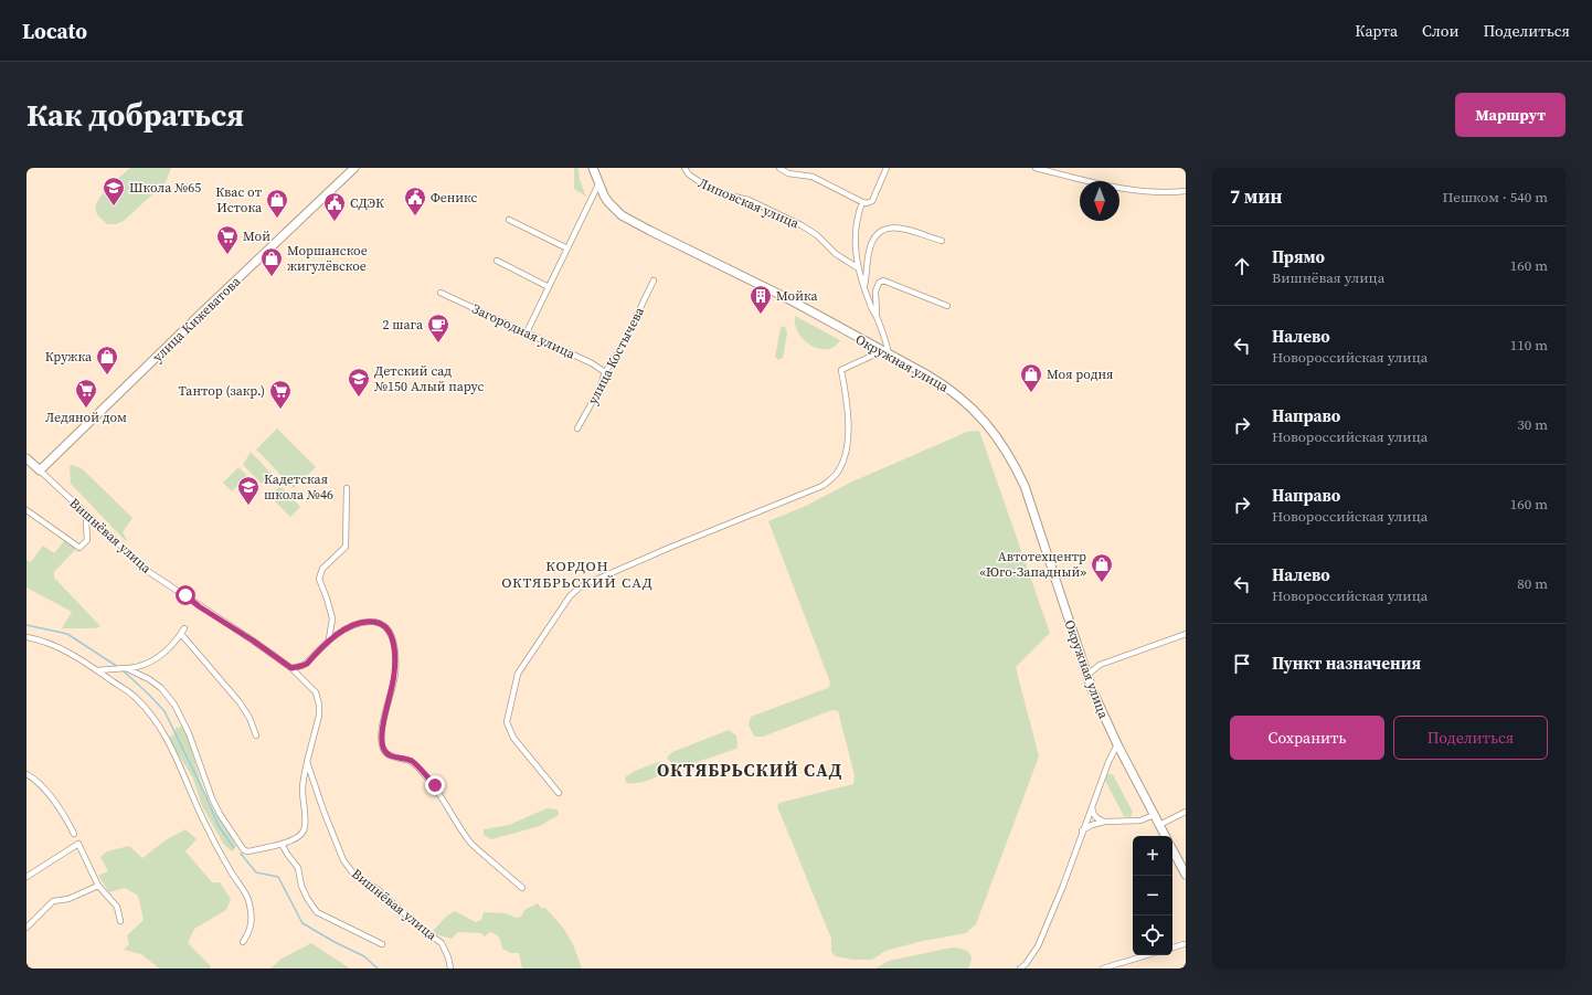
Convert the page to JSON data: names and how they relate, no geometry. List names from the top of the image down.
{
  "streets": {
    "main road": ["улица Кижеватова", "Окружная улица", "Вишнёвая улица"],
    "street": ["Липовская улица", "Загородная улица", "улица Костычева"]
  },
  "crossings": [
    ["улица Кижеватова", "Вишнёвая улица"],
    ["Загородная улица", "улица Костычева"]
  ],
  "districts": ["КОРДОН ОКТЯБРЬСКИЙ САД", "ОКТЯБРЬСКИЙ САД"],
  "places": {
    "school or university": ["Школа №65", "Детский сад №150 Алый парус", "Кадетская школа №46"],
    "public building": ["Феникс", "СДЭК"],
    "shop": [
      "Квас от Истока",
      "Моршанское жигулёвское",
      "Кружка",
      "Моя родня",
      "Автотехцентр «Юго-Западный»"
    ],
    "supermarket": ["Мой", "Ледяной дом", "Тантор (закр.)"],
    "building": ["Мойка"],
    "cafe": ["2 шага"]
  },
  "north": "bottom",
  "page": {
    "header": "Locato",
    "nav": ["Карта", "Слои", "Поделиться"],
    "buttons": [
      "Маршрут",
      ["Сохранить", "Поделиться"]
    ],
    "title": "Как добраться",
    "heading": ["7 мин", "Пешком · 540 m"],
    "list": [
      ["Прямо", "Вишнёвая улица", "160 m"],
      ["Налево", "Новороссийская улица", "110 m"],
      ["Направо", "Новороссийская улица", "30 m"],
      ["Направо", "Новороссийская улица", "160 m"],
      ["Налево", "Новороссийская улица", "80 m"],
      "Пункт назначения"
    ],
    "map_buttons": ["+", "−"]
  }
}
